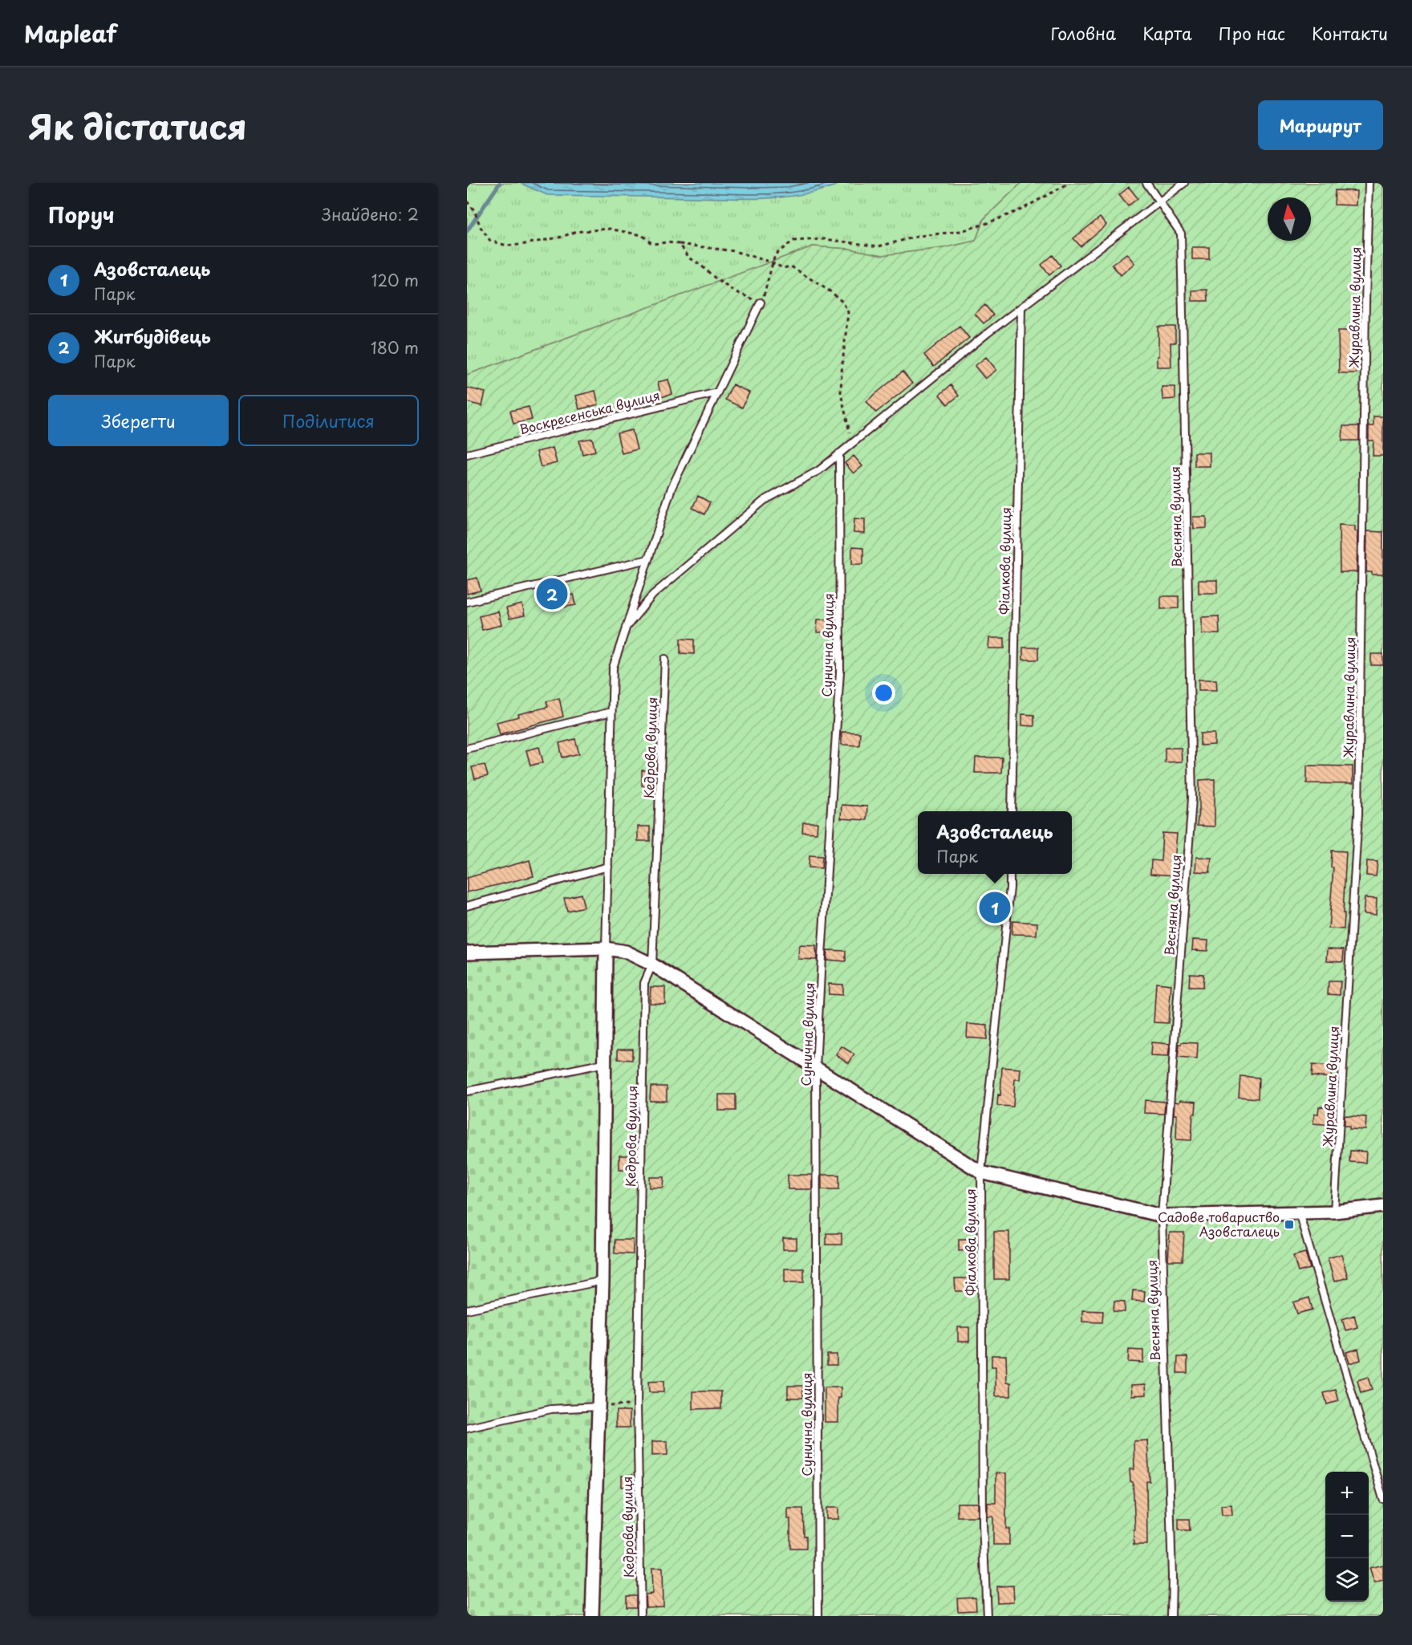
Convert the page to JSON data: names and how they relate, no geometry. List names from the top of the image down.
{
  "streets": {
    "lane": [
      "Журавлина вулиця",
      "Воскресенська вулиця",
      "Весняна вулиця",
      "Фіалкова вулиця",
      "Сунична вулиця",
      "Кедрова вулиця"
    ]
  },
  "places": {
    "transit": ["Садове товариство Азовсталець"]
  },
  "north": "top",
  "page": {
    "header": "Mapleaf",
    "nav": [
      "Головна",
      "Карта",
      "Про нас",
      "Контакти"
    ],
    "title": "Як дістатися",
    "buttons": [
      "Маршрут",
      ["Зберегти", "Поділитися"]
    ],
    "heading": ["Поруч", "Знайдено: 2"],
    "list": [
      {
        "mark": "1",
        "name": "Азовсталець",
        "note": "Парк",
        "value": "120 m"
      },
      {
        "mark": "2",
        "name": "Житбудівець",
        "note": "Парк",
        "value": "180 m"
      }
    ],
    "pins": ["2", "1"],
    "popup": ["Азовсталець", "Парк"],
    "map_buttons": ["+", "−"]
  }
}
